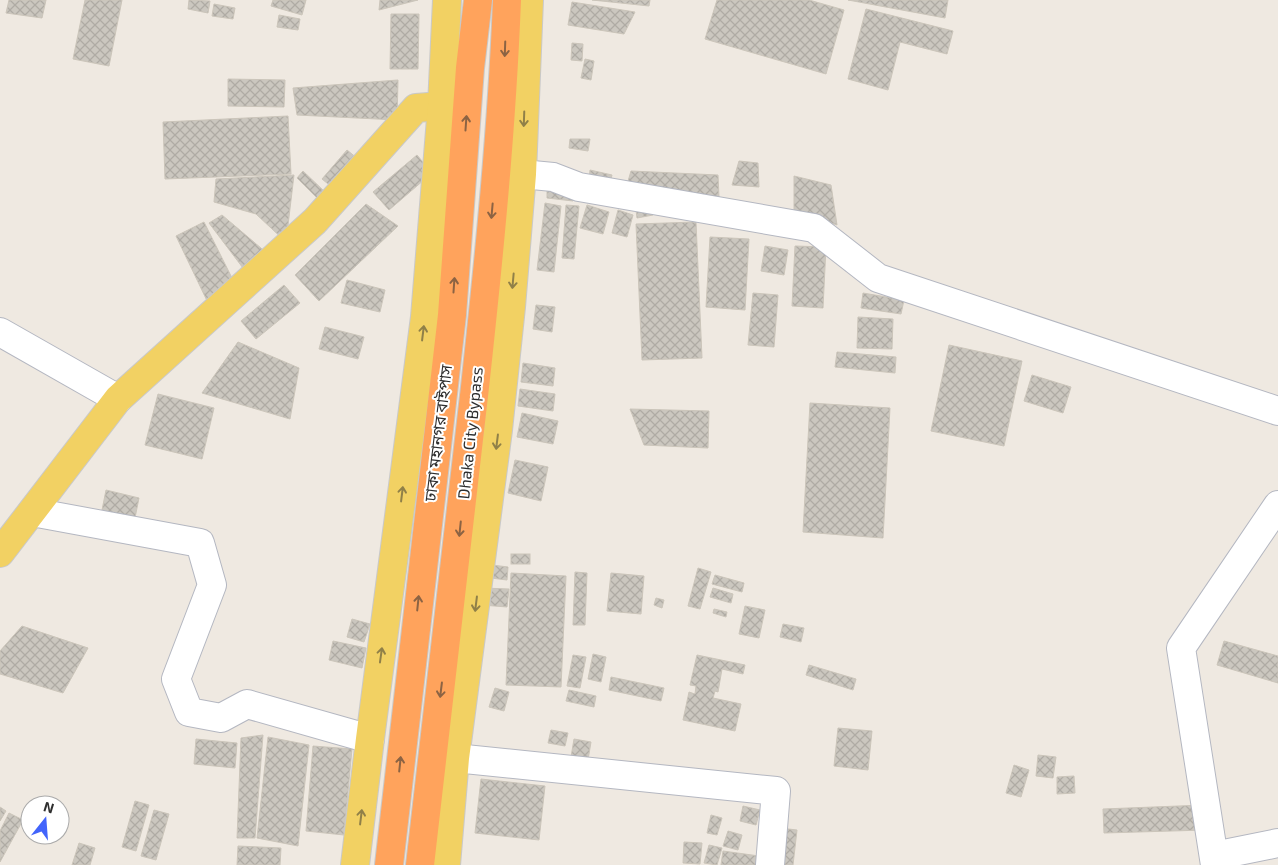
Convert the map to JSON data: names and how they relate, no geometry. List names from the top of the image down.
{
  "streets": {
    "highway": ["ঢাকা মহানগর বাইপাস", "Dhaka City Bypass"]
  },
  "one_way": ["ঢাকা মহানগর বাইপাস", "Dhaka City Bypass"],
  "north": "top"
}
